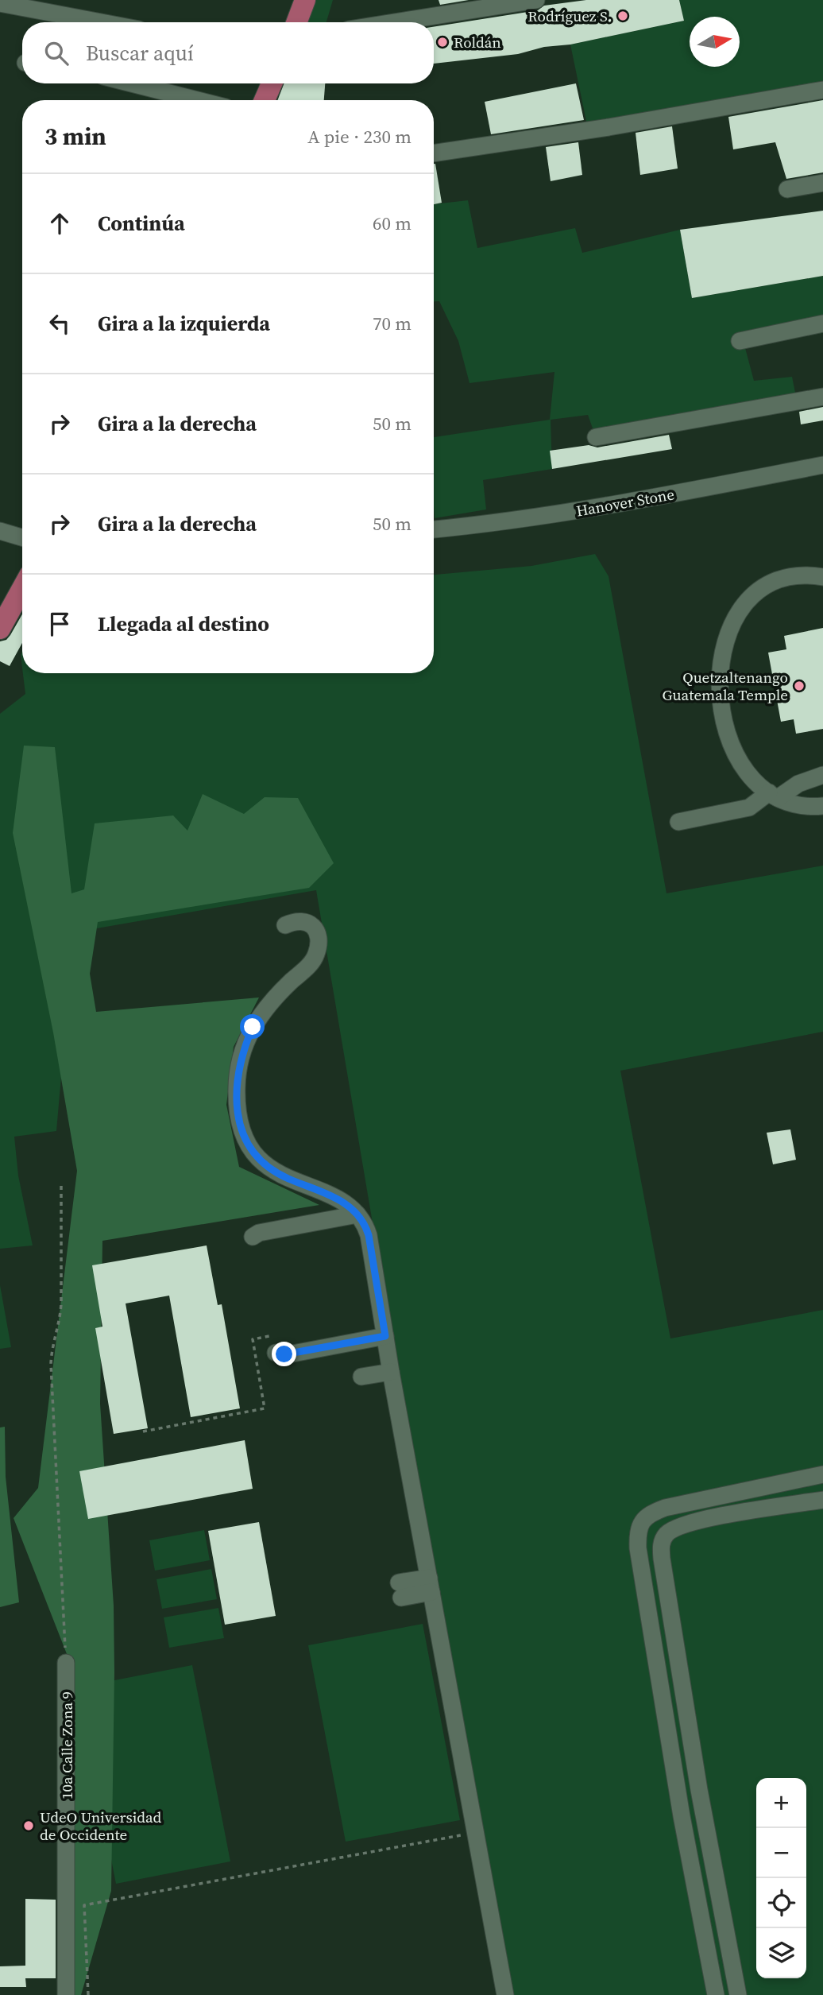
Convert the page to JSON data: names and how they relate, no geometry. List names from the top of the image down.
{
  "streets": {
    "street": ["Hanover Stone", "10a Calle Zona 9"]
  },
  "places": [
    "Rodríguez S.",
    "Roldán",
    "Quetzaltenango Guatemala Temple",
    "UdeO Universidad de Occidente"
  ],
  "north": "right",
  "page": {
    "search": "Buscar aquí",
    "heading": ["3 min", "A pie · 230 m"],
    "list": [
      ["Continúa", "60 m"],
      ["Gira a la izquierda", "70 m"],
      ["Gira a la derecha", "50 m"],
      ["Gira a la derecha", "50 m"],
      "Llegada al destino"
    ],
    "map_buttons": ["+", "−"]
  }
}
